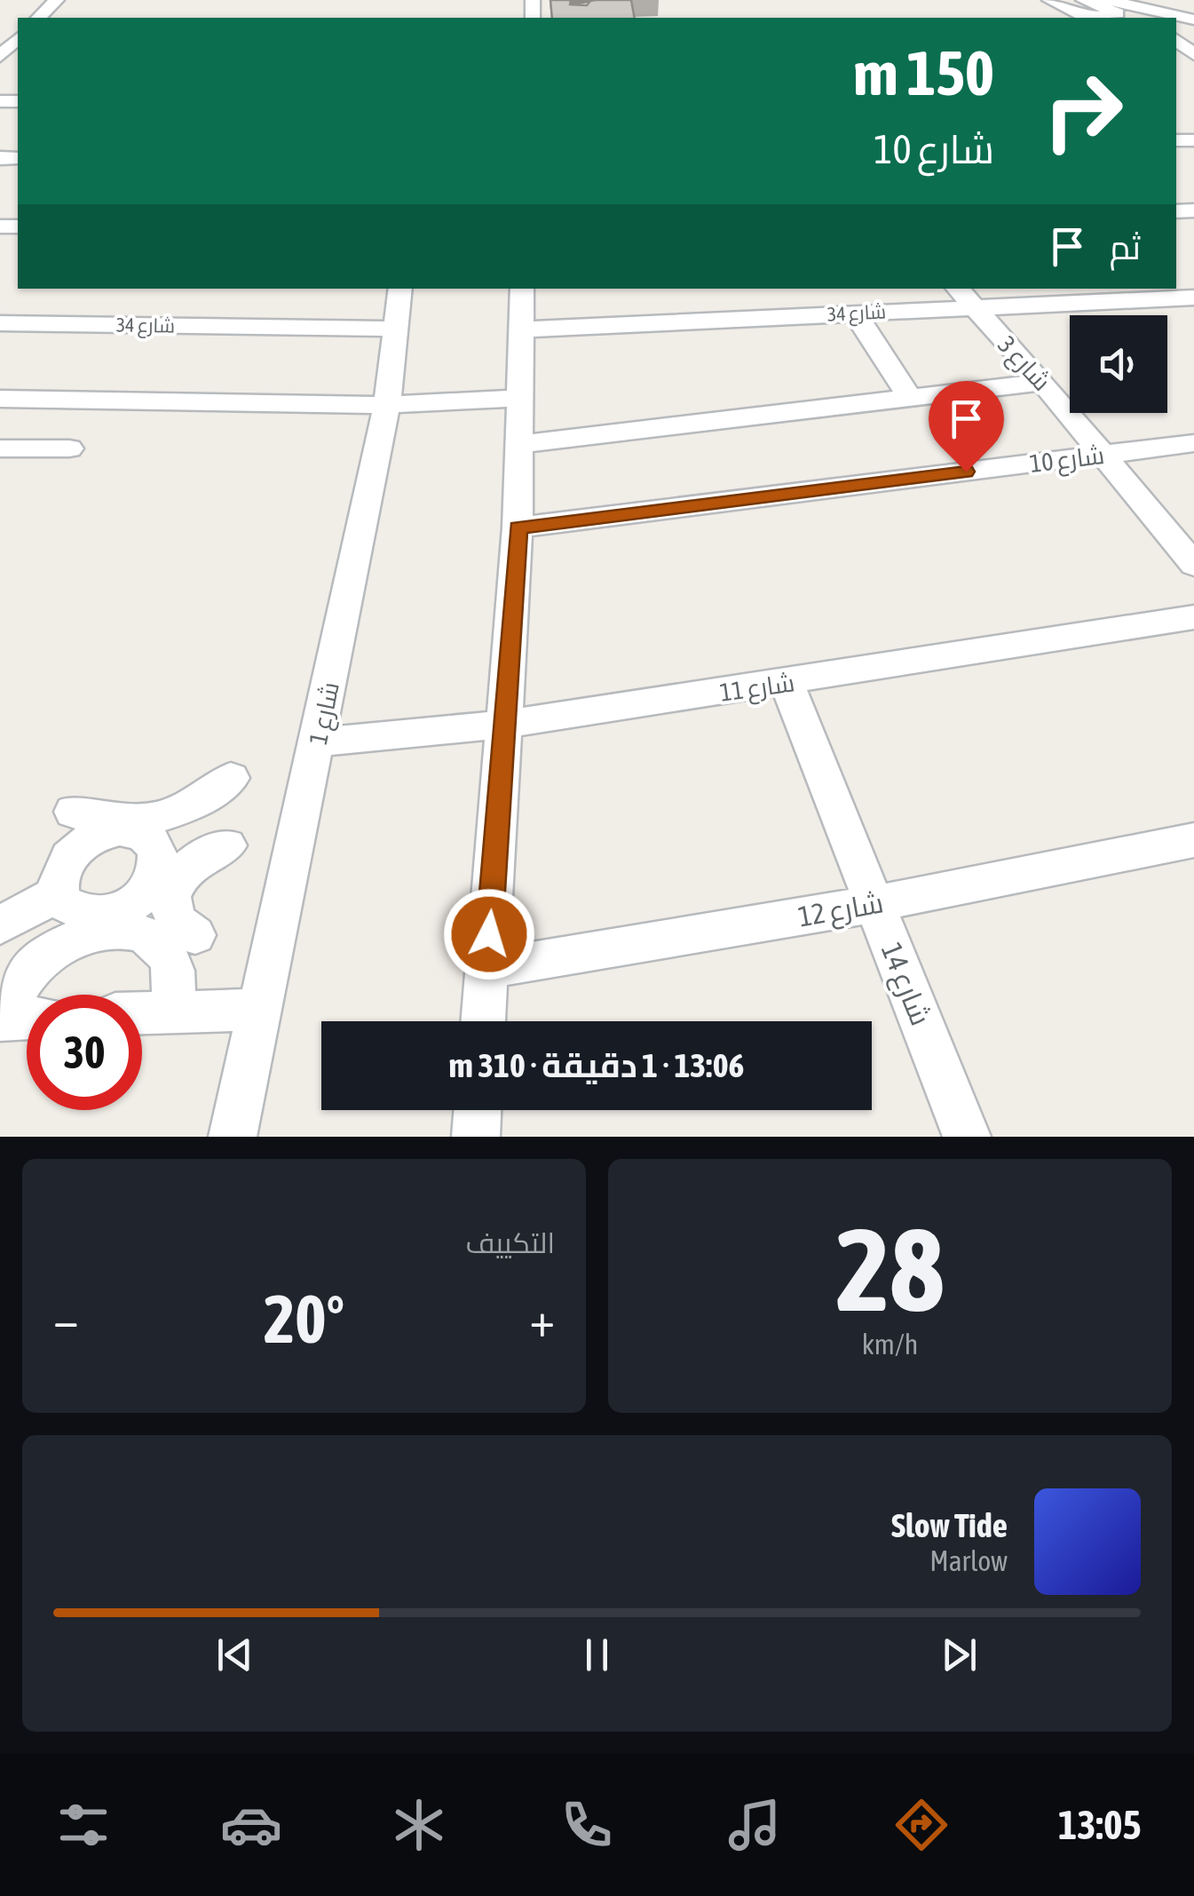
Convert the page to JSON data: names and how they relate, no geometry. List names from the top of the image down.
{
  "streets": {
    "street": [
      "شارع 34",
      "شارع 3",
      "شارع 10",
      "شارع 11",
      "شارع 1",
      "شارع 12",
      "شارع 14"
    ]
  },
  "crossings": [
    ["شارع 34", "شارع 3"],
    ["شارع 34", "شارع 1"],
    ["شارع 3", "شارع 10"],
    ["شارع 11", "شارع 1"],
    ["شارع 11", "شارع 14"],
    ["شارع 12", "شارع 14"]
  ],
  "page": {
    "turn": ["150 m", "شارع 10"],
    "then": "ثم",
    "limit": "30",
    "trip": "13:06 · 1 دقيقة · 310 m",
    "tile": [
      ["28", "km/h"],
      "التكييف"
    ],
    "heat": ["−", "20°", "+"],
    "song": ["Slow Tide", "Marlow"],
    "tabs": "13:05"
  }
}
